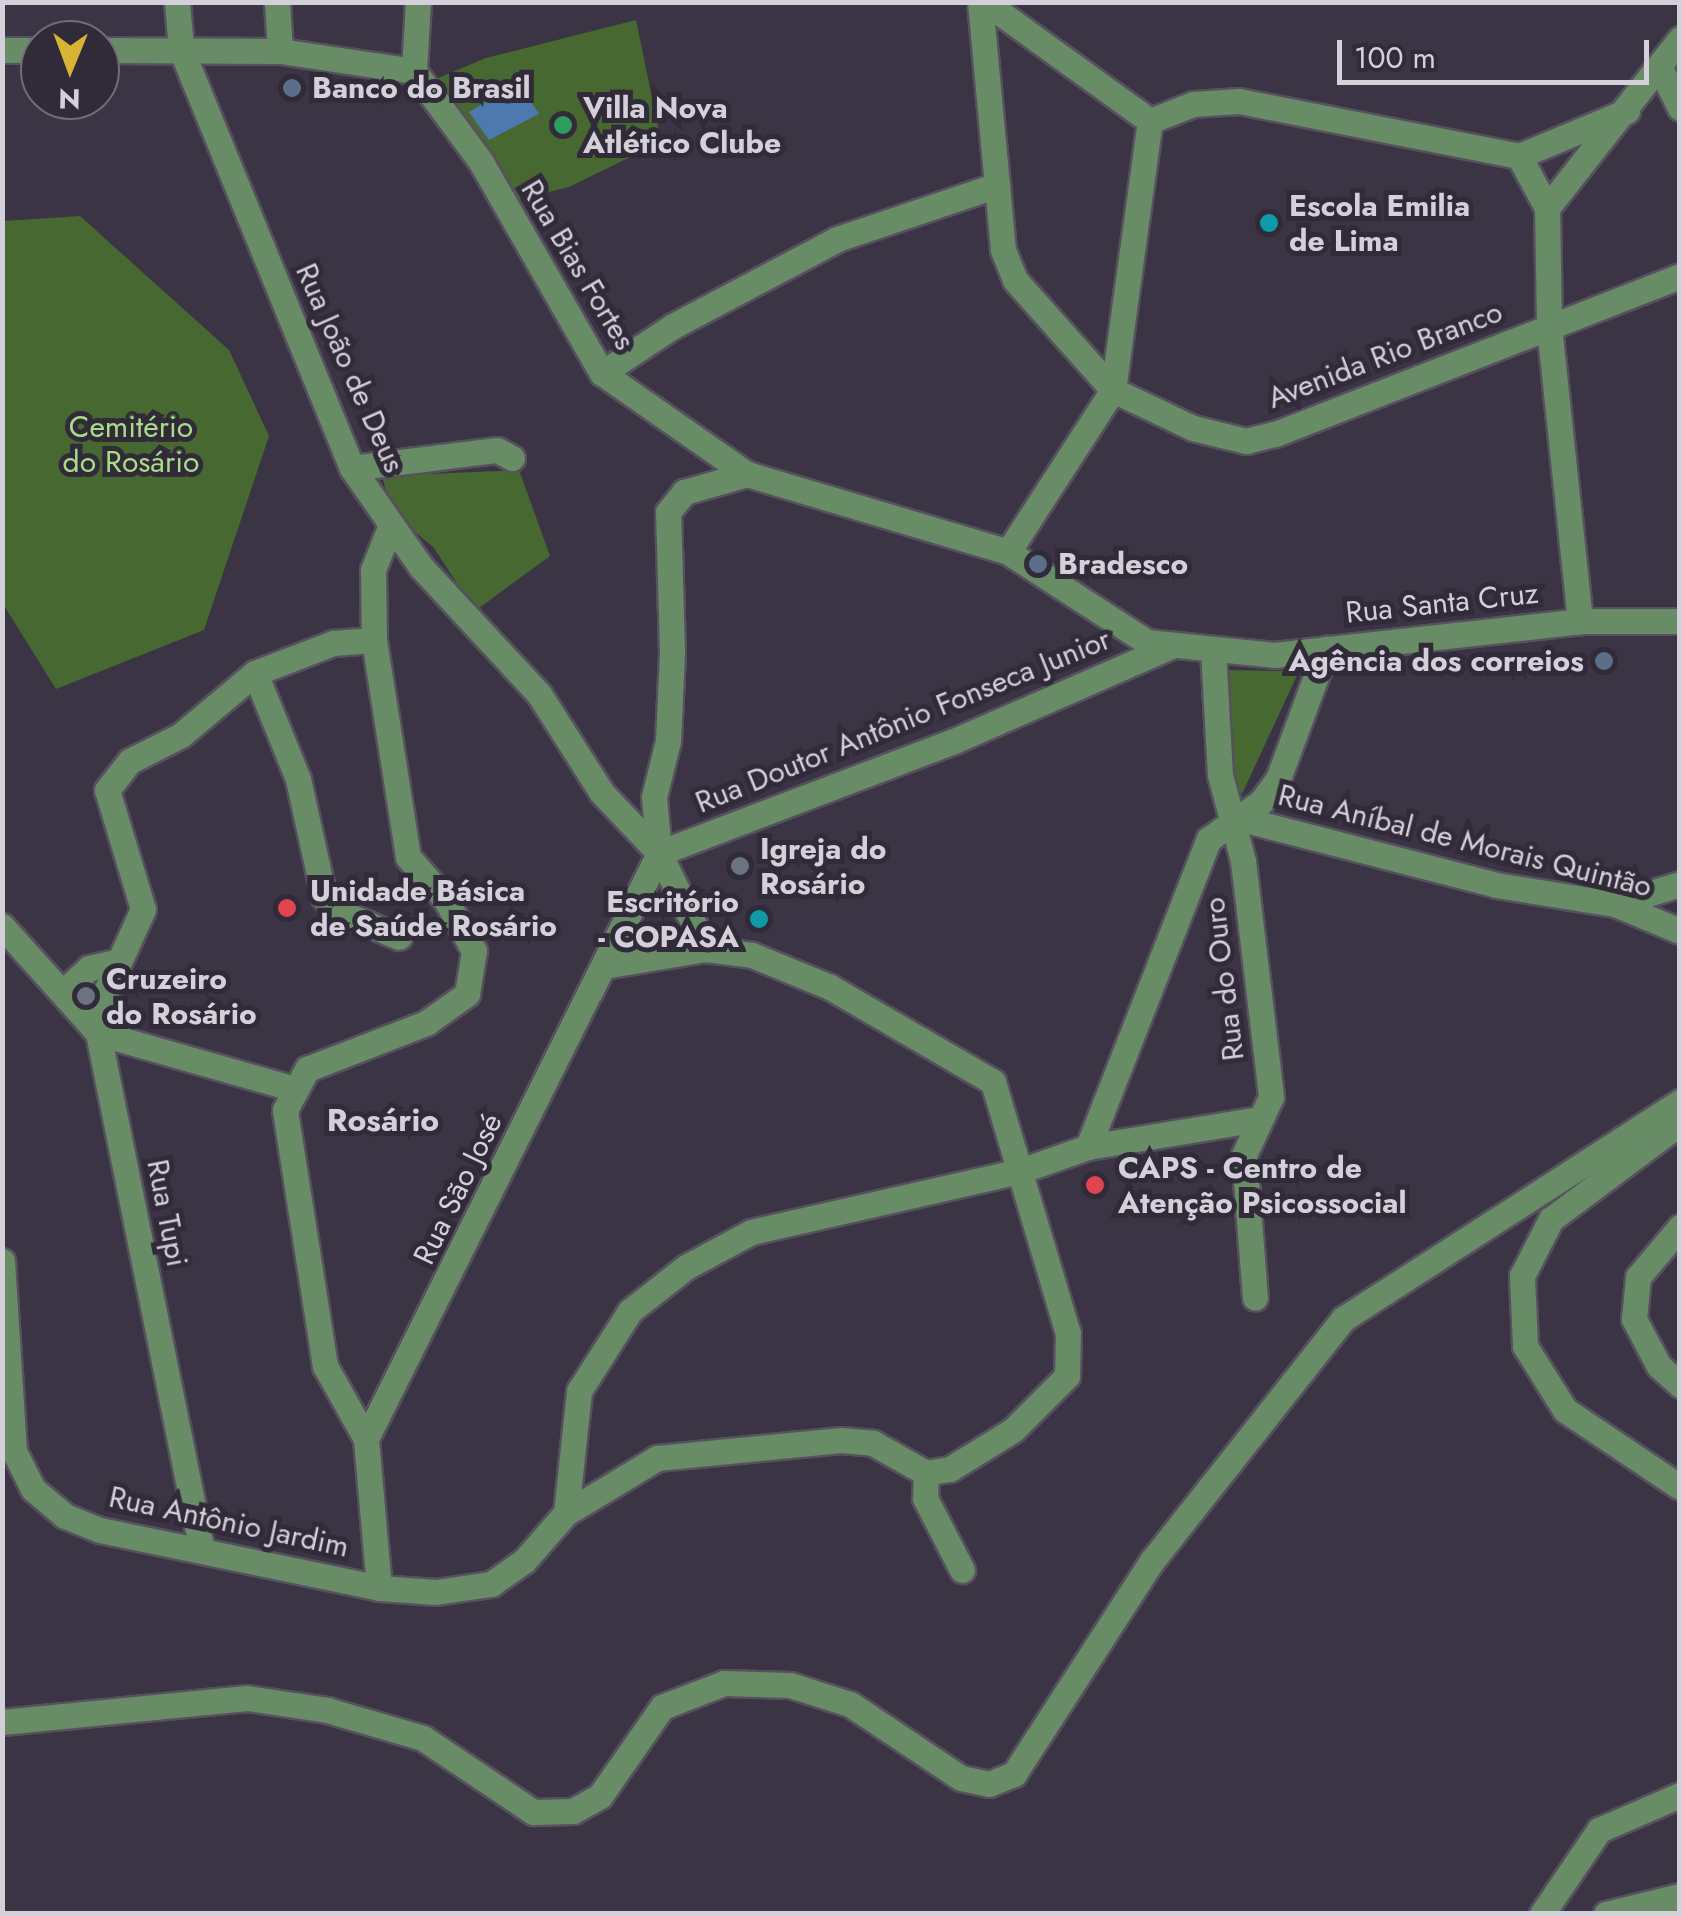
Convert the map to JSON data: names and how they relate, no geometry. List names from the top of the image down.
{
  "streets": {
    "street": [
      "Rua Bias Fortes",
      "Avenida Rio Branco",
      "Rua João de Deus",
      "Rua Santa Cruz",
      "Rua Doutor Antônio Fonseca Junior",
      "Rua Aníbal de Morais Quintão",
      "Rua do Ouro",
      "Rua São José",
      "Rua Tupi",
      "Rua Antônio Jardim"
    ]
  },
  "crossings": [
    ["Rua Bias Fortes", "Rua Santa Cruz"],
    ["Rua Bias Fortes", "Rua Doutor Antônio Fonseca Junior"],
    ["Rua Bias Fortes", "Rua do Ouro"],
    ["Rua João de Deus", "Rua Doutor Antônio Fonseca Junior"],
    ["Rua João de Deus", "Rua São José"],
    ["Rua Santa Cruz", "Rua do Ouro"],
    ["Rua Doutor Antônio Fonseca Junior", "Rua São José"],
    ["Rua Aníbal de Morais Quintão", "Rua do Ouro"],
    ["Rua Tupi", "Rua Antônio Jardim"]
  ],
  "districts": ["Rosário"],
  "parks": ["Cemitério do Rosário"],
  "places": [
    "Banco do Brasil",
    "Villa Nova Atlético Clube",
    "Escola Emilia de Lima",
    "Bradesco",
    "Agência dos correios",
    "Igreja do Rosário",
    "Unidade Básica de Saúde Rosário",
    "Escritório - COPASA",
    "Cruzeiro do Rosário",
    "CAPS - Centro de Atenção Psicossocial"
  ],
  "scale_bar": "100 m",
  "north": "bottom"
}
